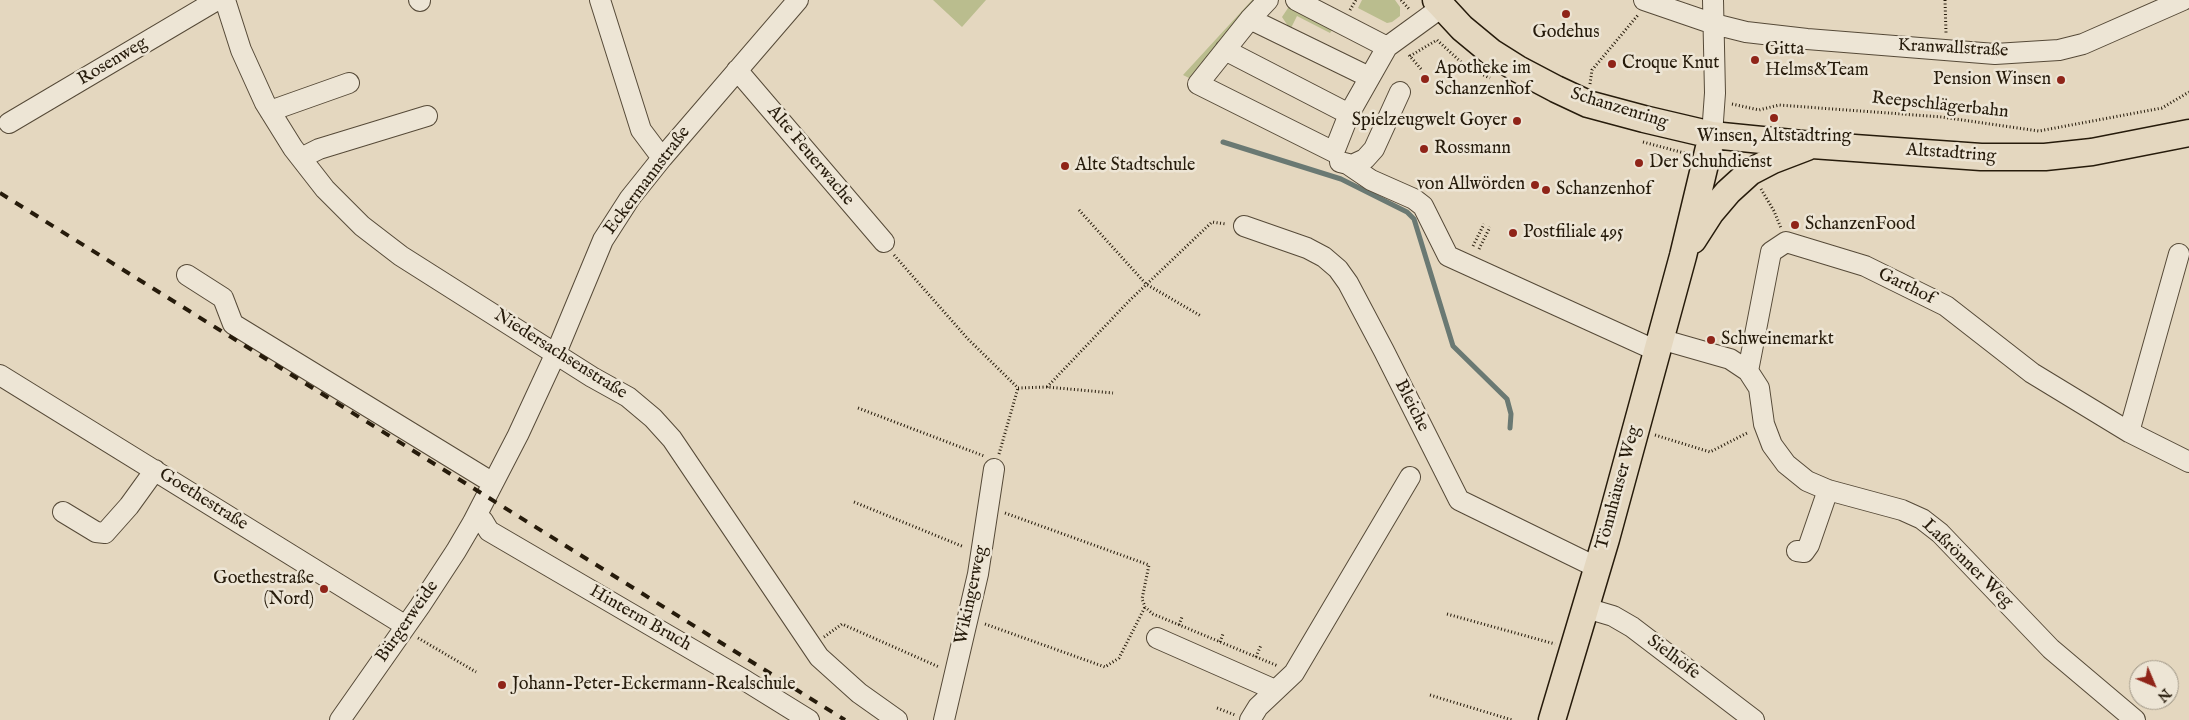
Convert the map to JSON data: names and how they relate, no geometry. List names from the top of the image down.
{
  "streets": {
    "main road": ["Schanzenring", "Altstadtring", "Tönnhäuser Weg"],
    "street": [
      "Kranwallstraße",
      "Rosenweg",
      "Alte Feuerwache",
      "Eckermannstraße",
      "Garthof",
      "Niedersachsenstraße",
      "Bleiche",
      "Goethestraße",
      "Laßrönner Weg",
      "Wikingerweg",
      "Hinterm Bruch",
      "Bürgerweide",
      "Sielhöfe"
    ],
    "path": ["Reepschlägerbahn"]
  },
  "crossings": [
    ["Schanzenring", "Altstadtring"],
    ["Schanzenring", "Tönnhäuser Weg"],
    ["Altstadtring", "Tönnhäuser Weg"],
    ["Alte Feuerwache", "Eckermannstraße"],
    ["Eckermannstraße", "Niedersachsenstraße"],
    ["Eckermannstraße", "Hinterm Bruch"],
    ["Eckermannstraße", "Bürgerweide"],
    ["Garthof", "Laßrönner Weg"],
    ["Bleiche", "Tönnhäuser Weg"],
    ["Tönnhäuser Weg", "Sielhöfe"],
    ["Goethestraße", "Bürgerweide"],
    ["Hinterm Bruch", "Bürgerweide"]
  ],
  "places": [
    "Godehus",
    "Gitta Helms&Team",
    "Croque Knut",
    "Apotheke im Schanzenhof",
    "Pension Winsen",
    "Winsen, Altstadtring",
    "Spielzeugwelt Goyer",
    "Rossmann",
    "Der Schuhdienst",
    "Alte Stadtschule",
    "von Allwörden",
    "Schanzenhof",
    "SchanzenFood",
    "Postfiliale 495",
    "Schweinemarkt",
    "Goethestraße (Nord)",
    "Johann-Peter-Eckermann-Realschule"
  ],
  "north": "bottom right"
}
